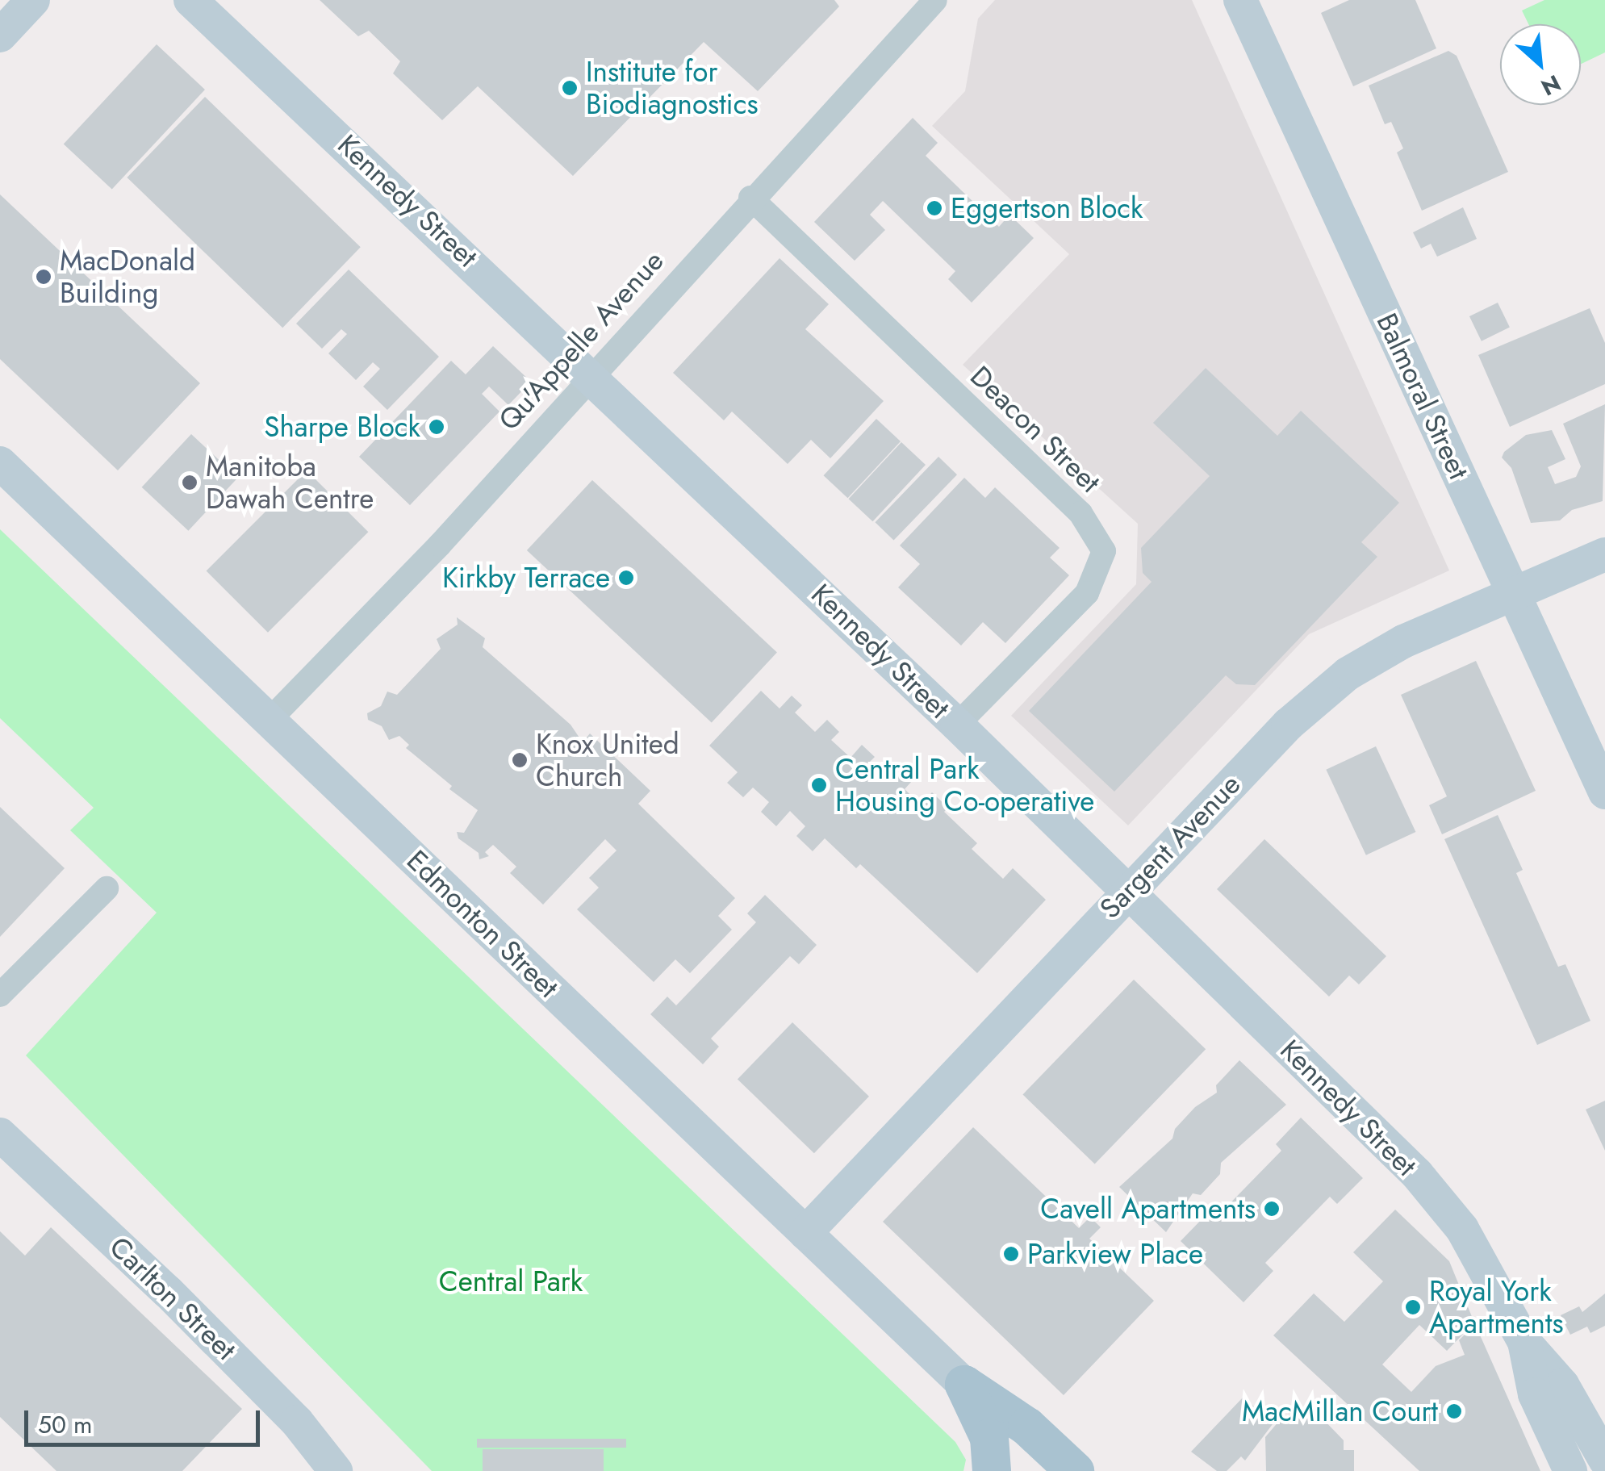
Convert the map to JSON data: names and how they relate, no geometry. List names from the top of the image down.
{
  "streets": {
    "street": [
      "Kennedy Street",
      "Qu'Appelle Avenue",
      "Balmoral Street",
      "Deacon Street",
      "Sargent Avenue",
      "Edmonton Street",
      "Carlton Street"
    ]
  },
  "crossings": [
    ["Kennedy Street", "Qu'Appelle Avenue"],
    ["Kennedy Street", "Deacon Street"],
    ["Kennedy Street", "Sargent Avenue"],
    ["Qu'Appelle Avenue", "Deacon Street"],
    ["Qu'Appelle Avenue", "Edmonton Street"],
    ["Balmoral Street", "Sargent Avenue"],
    ["Sargent Avenue", "Edmonton Street"]
  ],
  "parks": ["Central Park"],
  "places": [
    "Institute for Biodiagnostics",
    "Eggertson Block",
    "MacDonald Building",
    "Sharpe Block",
    "Manitoba Dawah Centre",
    "Kirkby Terrace",
    "Knox United Church",
    "Central Park Housing Co-operative",
    "Cavell Apartments",
    "Parkview Place",
    "Royal York Apartments",
    "MacMillan Court"
  ],
  "scale_bar": "50 m",
  "north": "bottom right"
}
